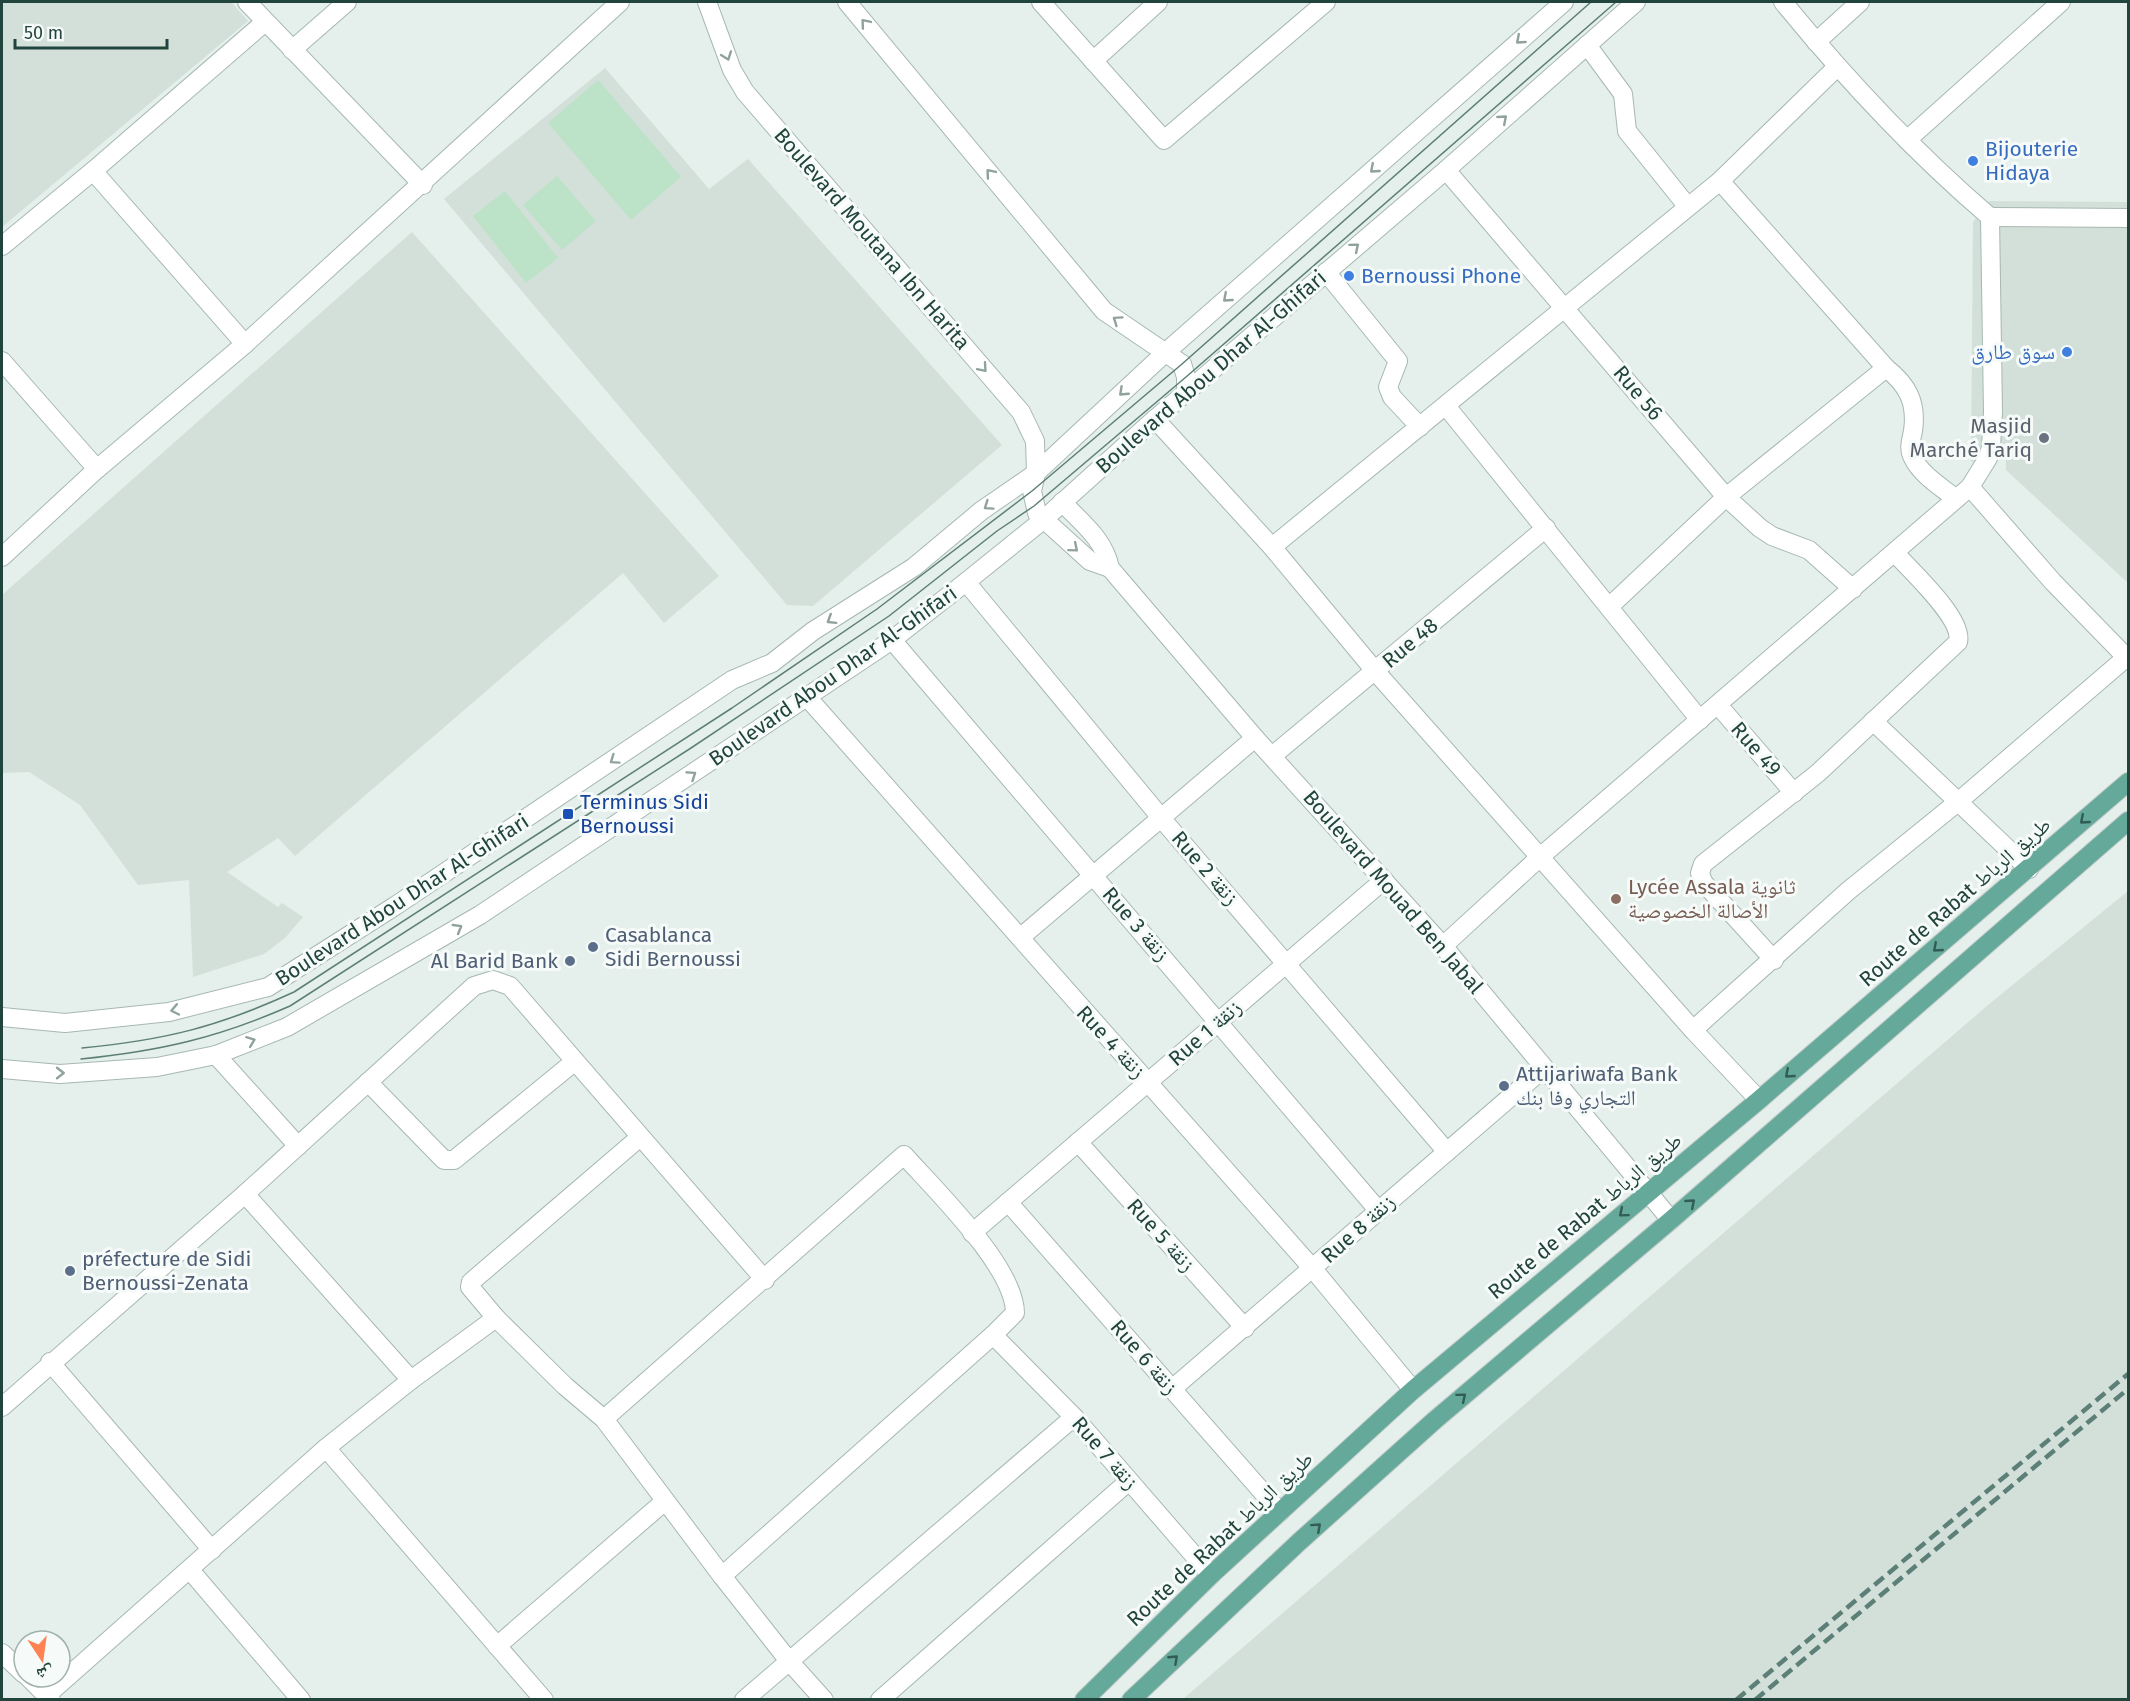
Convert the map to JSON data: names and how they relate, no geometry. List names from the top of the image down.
{
  "streets": {
    "main road": ["Route de Rabat طريق الرباط"],
    "street": [
      "Boulevard Moutana Ibn Harita",
      "Boulevard Abou Dhar Al-Ghifari",
      "Rue 56",
      "Rue 48",
      "Rue 49",
      "Rue 2 زنقة",
      "Boulevard Mouad Ben Jabal",
      "Rue 3 زنقة",
      "Rue 1 زنقة",
      "Rue 4 زنقة",
      "Rue 8 زنقة",
      "Rue 5 زنقة",
      "Rue 6 زنقة",
      "Rue 7 زنقة"
    ]
  },
  "crossings": [
    ["Boulevard Moutana Ibn Harita", "Boulevard Abou Dhar Al-Ghifari"],
    ["Boulevard Moutana Ibn Harita", "Boulevard Mouad Ben Jabal"],
    ["Boulevard Abou Dhar Al-Ghifari", "Rue 56"],
    ["Boulevard Abou Dhar Al-Ghifari", "Rue 2 زنقة"],
    ["Boulevard Abou Dhar Al-Ghifari", "Boulevard Mouad Ben Jabal"],
    ["Boulevard Abou Dhar Al-Ghifari", "Rue 3 زنقة"],
    ["Boulevard Abou Dhar Al-Ghifari", "Rue 4 زنقة"],
    ["Rue 48", "Boulevard Mouad Ben Jabal"],
    ["Rue 2 زنقة", "Rue 1 زنقة"],
    ["Rue 2 زنقة", "Rue 8 زنقة"],
    ["Boulevard Mouad Ben Jabal", "Route de Rabat طريق الرباط"],
    ["Boulevard Mouad Ben Jabal", "Rue 1 زنقة"],
    ["Boulevard Mouad Ben Jabal", "Rue 8 زنقة"],
    ["Route de Rabat طريق الرباط", "Rue 4 زنقة"],
    ["Route de Rabat طريق الرباط", "Rue 6 زنقة"],
    ["Route de Rabat طريق الرباط", "Rue 7 زنقة"],
    ["Rue 3 زنقة", "Rue 1 زنقة"],
    ["Rue 3 زنقة", "Rue 8 زنقة"],
    ["Rue 1 زنقة", "Rue 4 زنقة"],
    ["Rue 1 زنقة", "Rue 5 زنقة"],
    ["Rue 1 زنقة", "Rue 6 زنقة"],
    ["Rue 4 زنقة", "Rue 8 زنقة"],
    ["Rue 8 زنقة", "Rue 5 زنقة"],
    ["Rue 8 زنقة", "Rue 6 زنقة"]
  ],
  "places": {
    "other": [
      "Bijouterie Hidaya",
      "Bernoussi Phone",
      "سوق طارق",
      "Masjid Marché Tariq",
      "Lycée Assala ثانوية الأصالة الخصوصية",
      "Casablanca Sidi Bernoussi",
      "Al Barid Bank",
      "Attijariwafa Bank التجاري وفا بنك",
      "préfecture de Sidi Bernoussi-Zenata"
    ],
    "transit": ["Terminus Sidi Bernoussi"]
  },
  "scale_bar": "50 m",
  "north": "bottom"
}
